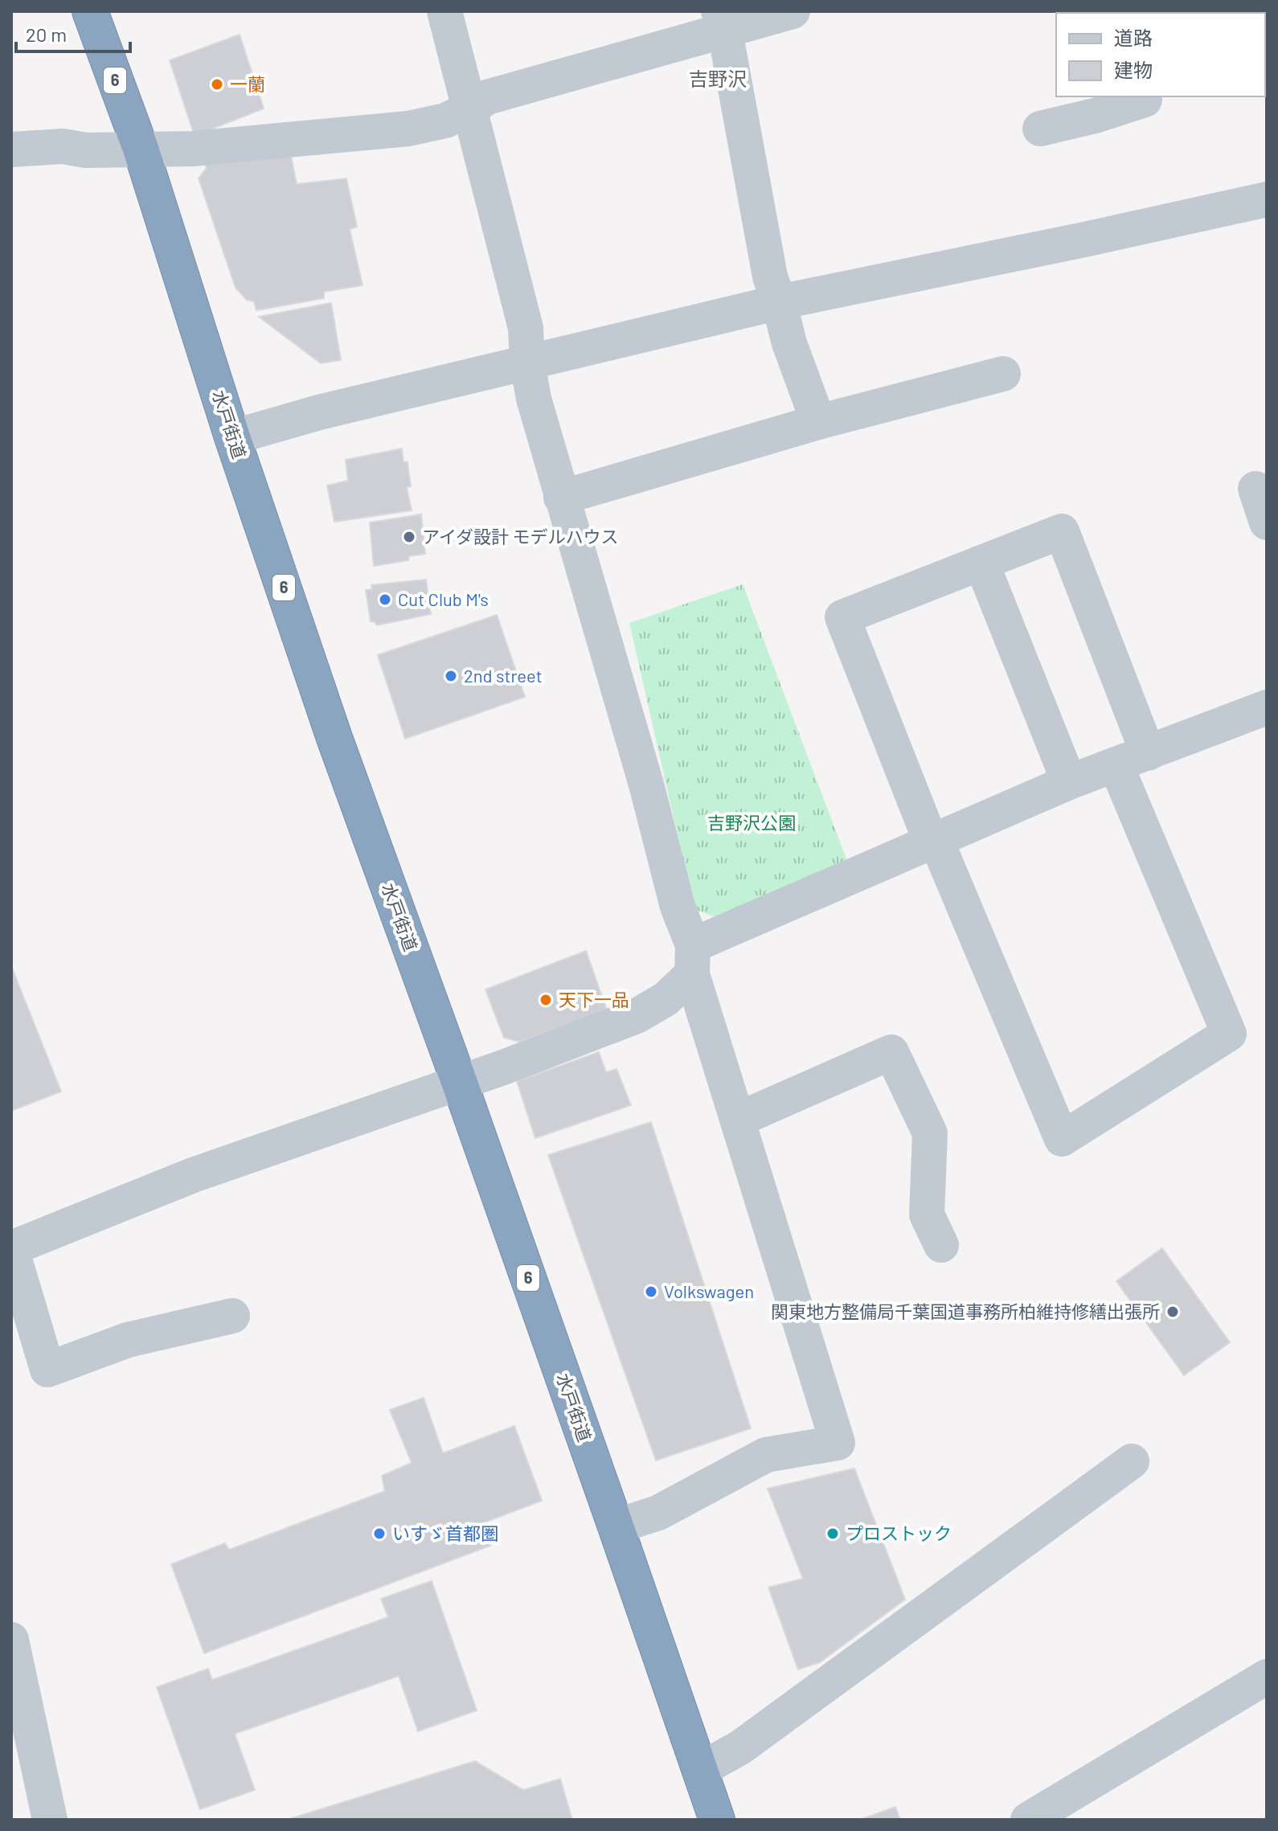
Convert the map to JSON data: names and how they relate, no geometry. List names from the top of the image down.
{
  "streets": {
    "highway": ["6", "水戸街道"]
  },
  "districts": ["吉野沢"],
  "parks": ["吉野沢公園"],
  "places": [
    "一蘭",
    "アイダ設計 モデルハウス",
    "Cut Club M's",
    "2nd street",
    "天下一品",
    "Volkswagen",
    "関東地方整備局千葉国道事務所柏維持修繕出張所",
    "いすゞ首都圏",
    "プロストック"
  ],
  "legend": ["道路", "建物"],
  "scale_bar": "20 m"
}
